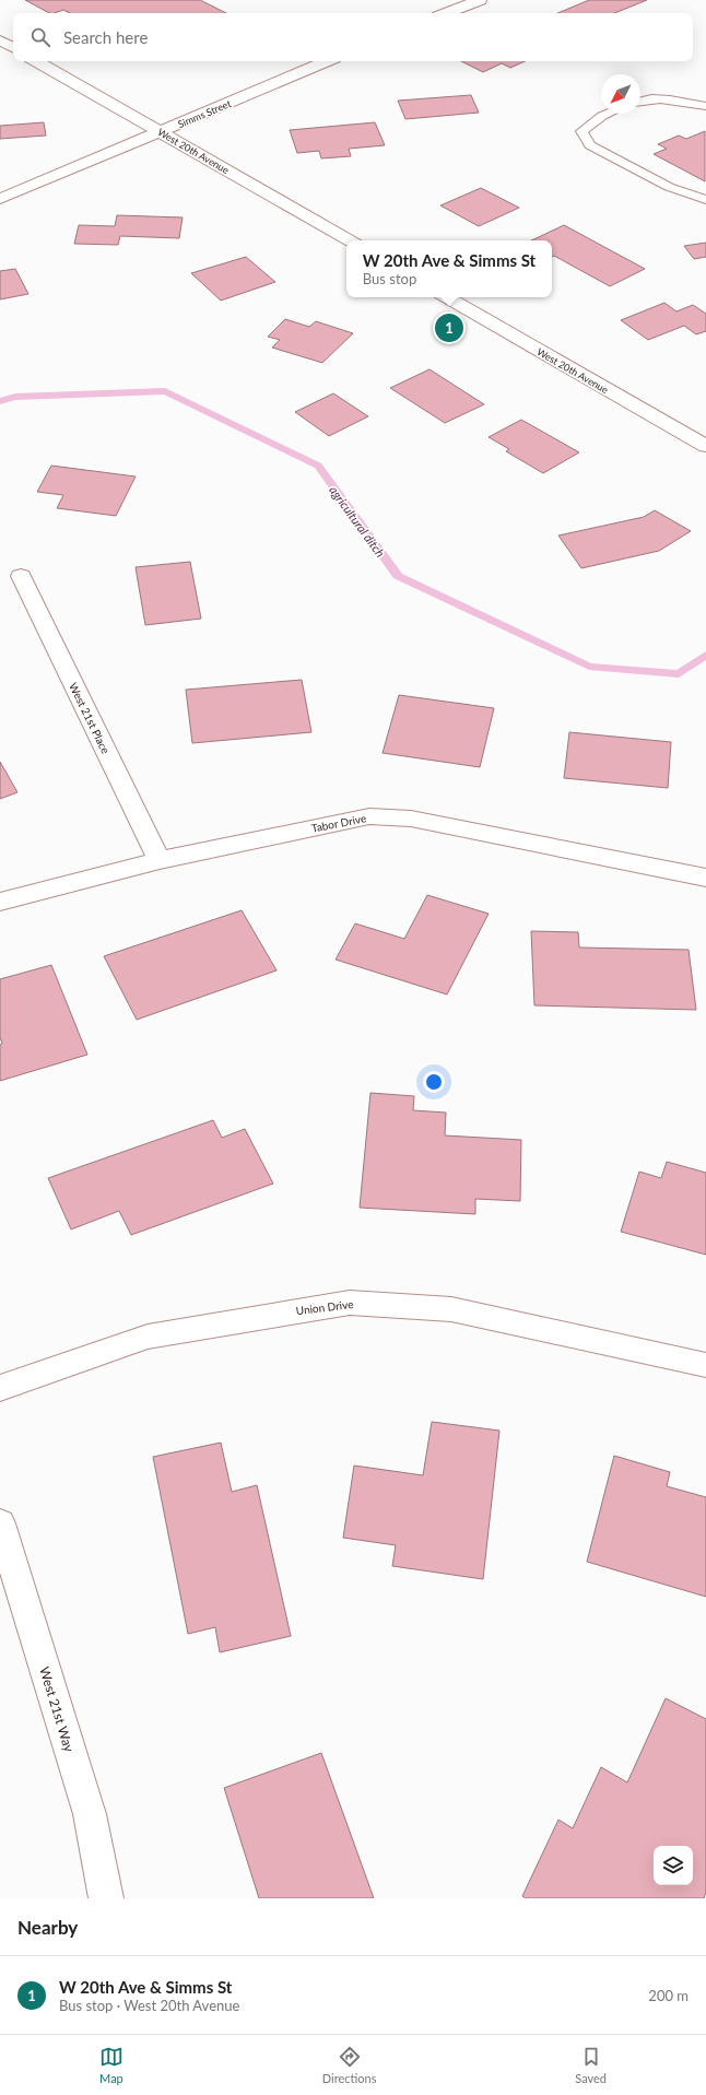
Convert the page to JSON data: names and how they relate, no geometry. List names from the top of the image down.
{
  "streets": {
    "street": [
      "Simms Street",
      "West 20th Avenue",
      "West 21st Place",
      "Tabor Drive",
      "Union Drive",
      "West 21st Way"
    ]
  },
  "crossings": [
    ["Simms Street", "West 20th Avenue"],
    ["West 21st Place", "Tabor Drive"]
  ],
  "water": ["agricultural ditch"],
  "north": "bottom left",
  "page": {
    "search": "Search here",
    "popup": ["W 20th Ave & Simms St", "Bus stop"],
    "pins": "1",
    "heading": "Nearby",
    "list": [
      {
        "mark": "1",
        "name": "W 20th Ave & Simms St",
        "note": "Bus stop · West 20th Avenue",
        "value": "200 m"
      }
    ],
    "nav": ["Map", "Directions", "Saved"]
  }
}
